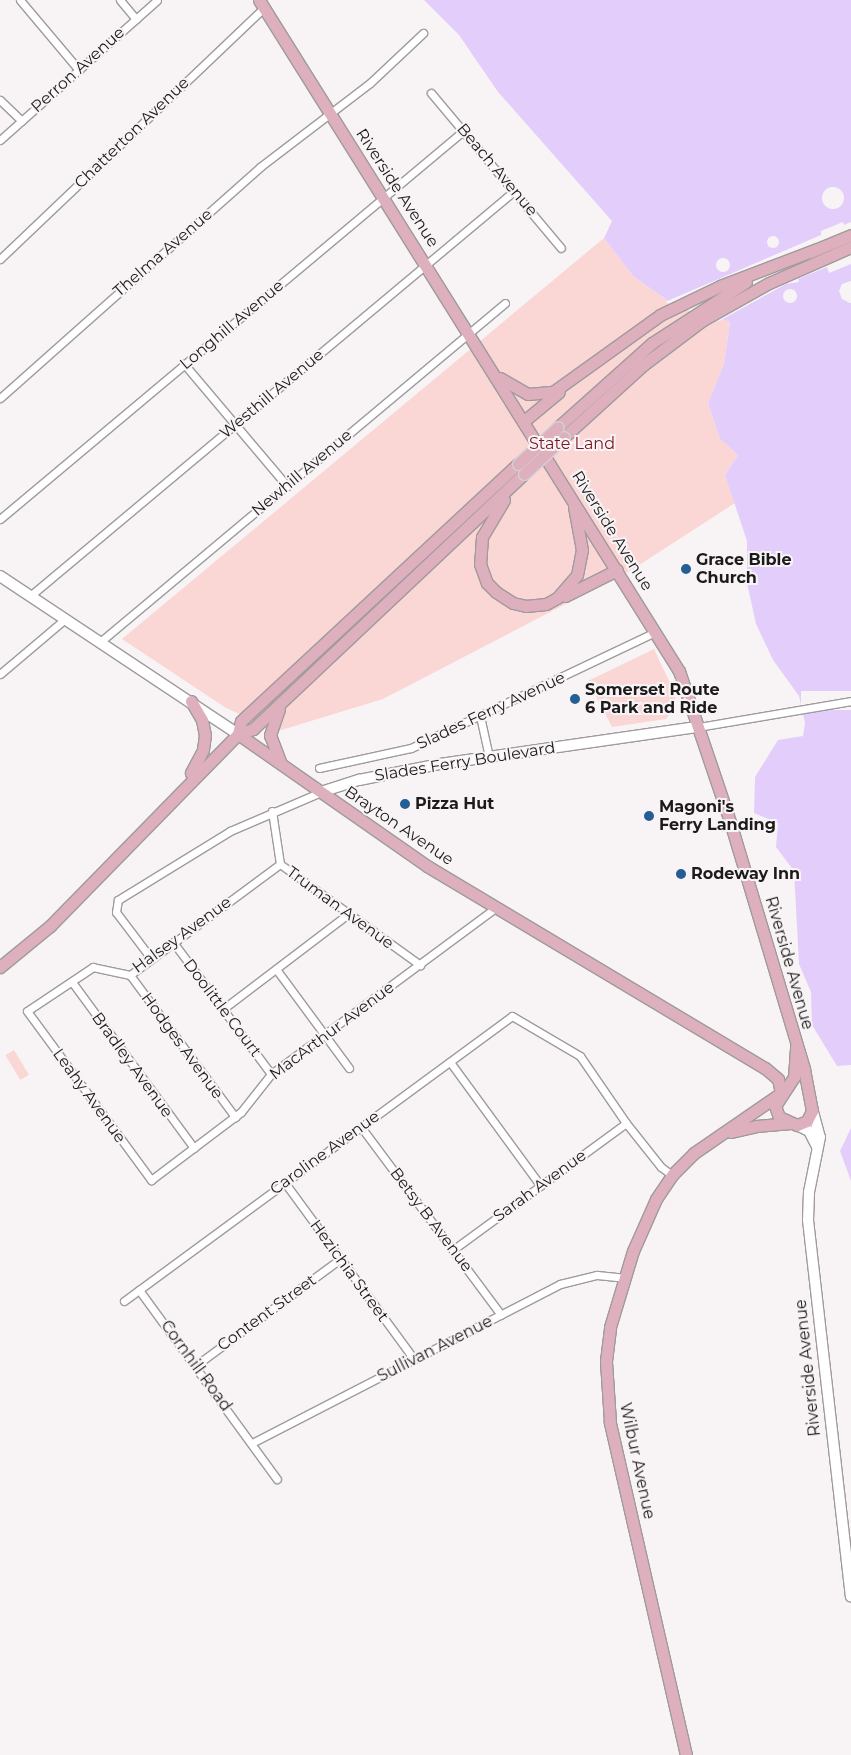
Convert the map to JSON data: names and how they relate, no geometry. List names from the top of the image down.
{
  "streets": {
    "main road": [
      "Riverside Avenue",
      "Slades Ferry Boulevard",
      "Brayton Avenue",
      "Wilbur Avenue"
    ],
    "street": [
      "Perron Avenue",
      "Chatterton Avenue",
      "Beach Avenue",
      "Thelma Avenue",
      "Longhill Avenue",
      "Westhill Avenue",
      "Newhill Avenue",
      "Slades Ferry Avenue",
      "Truman Avenue",
      "Halsey Avenue",
      "Doolittle Court",
      "MacArthur Avenue",
      "Hodges Avenue",
      "Bradley Avenue",
      "Leahy Avenue",
      "Caroline Avenue",
      "Sarah Avenue",
      "Betsy B Avenue",
      "Hezichia Street",
      "Content Street",
      "Sullivan Avenue",
      "Cornhill Road"
    ]
  },
  "crossings": [
    ["Chatterton Avenue", "Riverside Avenue"],
    ["Beach Avenue", "Longhill Avenue"],
    ["Beach Avenue", "Westhill Avenue"],
    ["Riverside Avenue", "Thelma Avenue"],
    ["Riverside Avenue", "Longhill Avenue"],
    ["Riverside Avenue", "Westhill Avenue"],
    ["Riverside Avenue", "Newhill Avenue"],
    ["Riverside Avenue", "Slades Ferry Avenue"],
    ["Riverside Avenue", "Slades Ferry Boulevard"],
    ["Riverside Avenue", "Brayton Avenue"],
    ["Riverside Avenue", "Wilbur Avenue"],
    ["Westhill Avenue", "Brayton Avenue"],
    ["Newhill Avenue", "Brayton Avenue"],
    ["Slades Ferry Boulevard", "Brayton Avenue"],
    ["Slades Ferry Boulevard", "Truman Avenue"],
    ["Slades Ferry Boulevard", "Halsey Avenue"],
    ["Brayton Avenue", "MacArthur Avenue"],
    ["Brayton Avenue", "Wilbur Avenue"],
    ["Truman Avenue", "Halsey Avenue"],
    ["Truman Avenue", "MacArthur Avenue"],
    ["Halsey Avenue", "Doolittle Court"],
    ["Halsey Avenue", "Hodges Avenue"],
    ["Halsey Avenue", "Bradley Avenue"],
    ["Halsey Avenue", "Leahy Avenue"],
    ["Doolittle Court", "MacArthur Avenue"],
    ["MacArthur Avenue", "Hodges Avenue"],
    ["MacArthur Avenue", "Bradley Avenue"],
    ["MacArthur Avenue", "Leahy Avenue"],
    ["Caroline Avenue", "Sarah Avenue"],
    ["Caroline Avenue", "Betsy B Avenue"],
    ["Caroline Avenue", "Hezichia Street"],
    ["Caroline Avenue", "Cornhill Road"],
    ["Sarah Avenue", "Betsy B Avenue"],
    ["Betsy B Avenue", "Sullivan Avenue"],
    ["Hezichia Street", "Content Street"],
    ["Hezichia Street", "Sullivan Avenue"],
    ["Content Street", "Cornhill Road"],
    ["Sullivan Avenue", "Cornhill Road"],
    ["Sullivan Avenue", "Wilbur Avenue"]
  ],
  "parks": ["State Land"],
  "places": [
    "Grace Bible Church",
    "Somerset Route 6 Park and Ride",
    "Pizza Hut",
    "Magoni's Ferry Landing",
    "Rodeway Inn"
  ]
}
